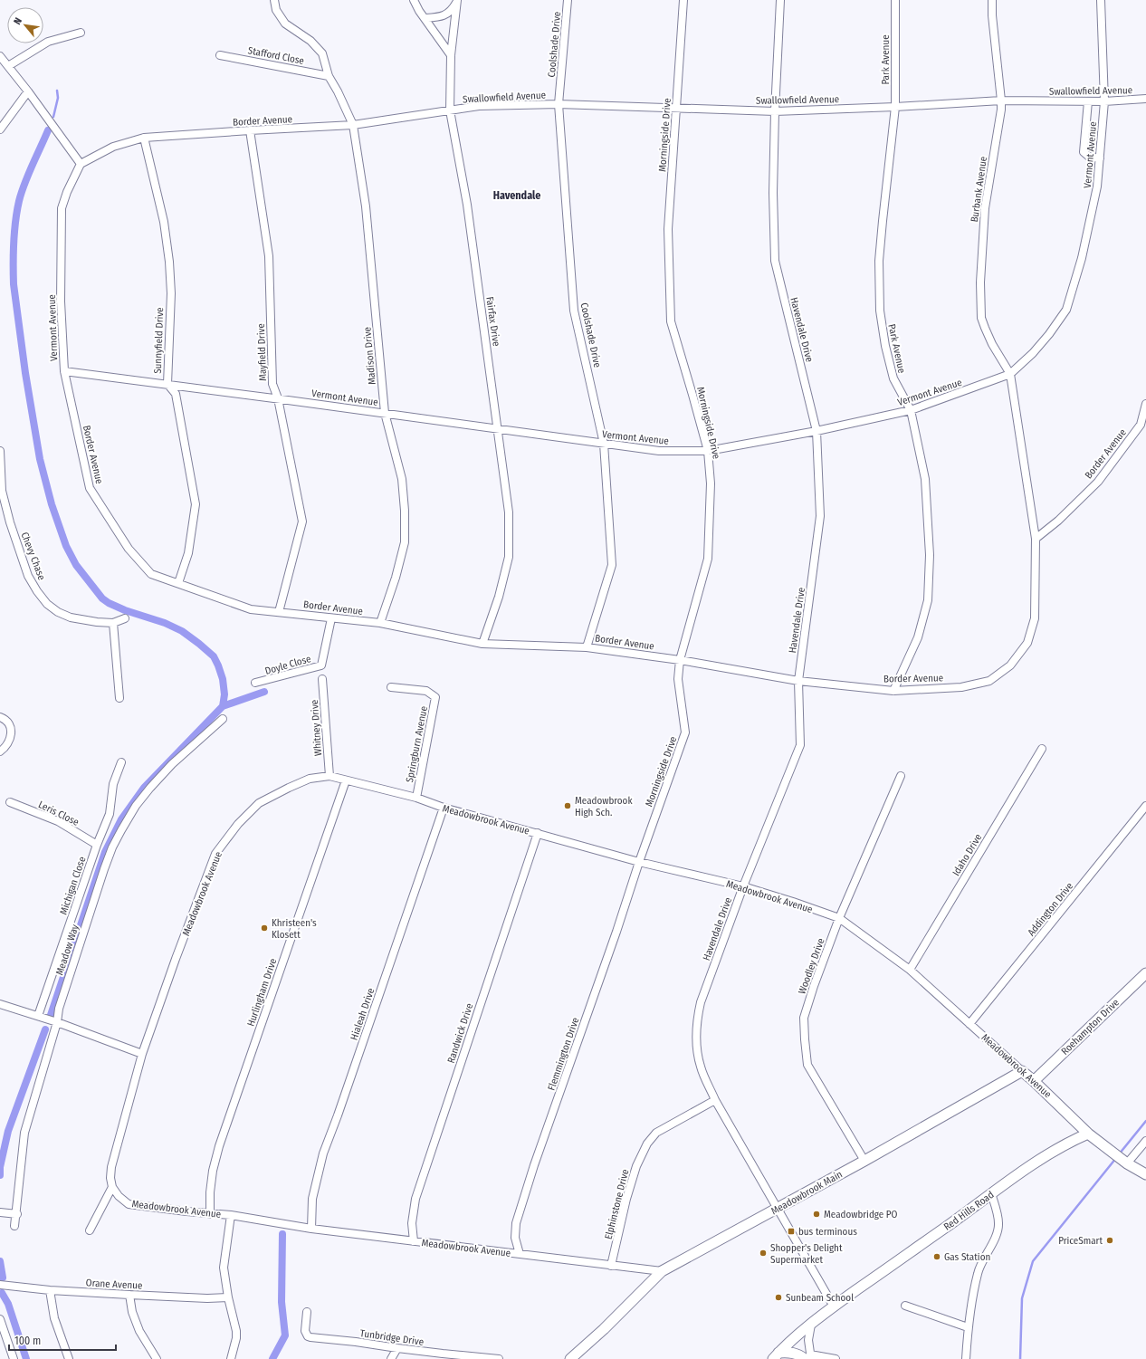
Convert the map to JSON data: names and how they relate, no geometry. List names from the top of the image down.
{
  "streets": {
    "street": [
      "Coolshade Drive",
      "Stafford Close",
      "Park Avenue",
      "Swallowfield Avenue",
      "Border Avenue",
      "Morningside Drive",
      "Vermont Avenue",
      "Burbank Avenue",
      "Fairfax Drive",
      "Havendale Drive",
      "Sunnyfield Drive",
      "Mayfield Drive",
      "Madison Drive",
      "Chevy Chase",
      "Doyle Close",
      "Whitney Drive",
      "Springburn Avenue",
      "Leris Close",
      "Meadowbrook Avenue",
      "Idaho Drive",
      "Michigan Close",
      "Addington Drive",
      "Meadow Way",
      "Woodley Drive",
      "Hurlingham Drive",
      "Hialeah Drive",
      "Roehampton Drive",
      "Randwick Drive",
      "Flemmington Drive",
      "Meadowbrook Main",
      "Elphinstone Drive",
      "Red Hills Road",
      "Orane Avenue",
      "Tunbridge Drive"
    ]
  },
  "crossings": [
    ["Coolshade Drive", "Swallowfield Avenue"],
    ["Coolshade Drive", "Border Avenue"],
    ["Coolshade Drive", "Vermont Avenue"],
    ["Stafford Close", "Madison Drive"],
    ["Park Avenue", "Swallowfield Avenue"],
    ["Park Avenue", "Border Avenue"],
    ["Park Avenue", "Vermont Avenue"],
    ["Swallowfield Avenue", "Border Avenue"],
    ["Swallowfield Avenue", "Morningside Drive"],
    ["Swallowfield Avenue", "Vermont Avenue"],
    ["Swallowfield Avenue", "Burbank Avenue"],
    ["Swallowfield Avenue", "Fairfax Drive"],
    ["Swallowfield Avenue", "Havendale Drive"],
    ["Border Avenue", "Morningside Drive"],
    ["Border Avenue", "Vermont Avenue"],
    ["Border Avenue", "Fairfax Drive"],
    ["Border Avenue", "Havendale Drive"],
    ["Border Avenue", "Sunnyfield Drive"],
    ["Border Avenue", "Mayfield Drive"],
    ["Border Avenue", "Madison Drive"],
    ["Border Avenue", "Doyle Close"],
    ["Morningside Drive", "Vermont Avenue"],
    ["Morningside Drive", "Meadowbrook Avenue"],
    ["Morningside Drive", "Flemmington Drive"],
    ["Vermont Avenue", "Burbank Avenue"],
    ["Vermont Avenue", "Fairfax Drive"],
    ["Vermont Avenue", "Havendale Drive"],
    ["Vermont Avenue", "Sunnyfield Drive"],
    ["Vermont Avenue", "Mayfield Drive"],
    ["Vermont Avenue", "Madison Drive"],
    ["Havendale Drive", "Meadowbrook Avenue"],
    ["Havendale Drive", "Meadowbrook Main"],
    ["Havendale Drive", "Elphinstone Drive"],
    ["Havendale Drive", "Red Hills Road"],
    ["Whitney Drive", "Meadowbrook Avenue"],
    ["Springburn Avenue", "Meadowbrook Avenue"],
    ["Leris Close", "Michigan Close"],
    ["Meadowbrook Avenue", "Idaho Drive"],
    ["Meadowbrook Avenue", "Addington Drive"],
    ["Meadowbrook Avenue", "Woodley Drive"],
    ["Meadowbrook Avenue", "Hurlingham Drive"],
    ["Meadowbrook Avenue", "Hialeah Drive"],
    ["Meadowbrook Avenue", "Roehampton Drive"],
    ["Meadowbrook Avenue", "Randwick Drive"],
    ["Meadowbrook Avenue", "Flemmington Drive"],
    ["Meadowbrook Avenue", "Meadowbrook Main"],
    ["Meadowbrook Avenue", "Elphinstone Drive"],
    ["Meadowbrook Avenue", "Red Hills Road"],
    ["Woodley Drive", "Meadowbrook Main"]
  ],
  "districts": ["Havendale"],
  "places": {
    "other": [
      "Meadowbrook High Sch.",
      "Khristeen's Klosett",
      "Meadowbridge PO",
      "PriceSmart",
      "Shopper's Delight Supermarket",
      "Gas Station",
      "Sunbeam School"
    ],
    "transit": ["bus terminous"]
  },
  "scale_bar": "100 m",
  "north": "top left"
}
